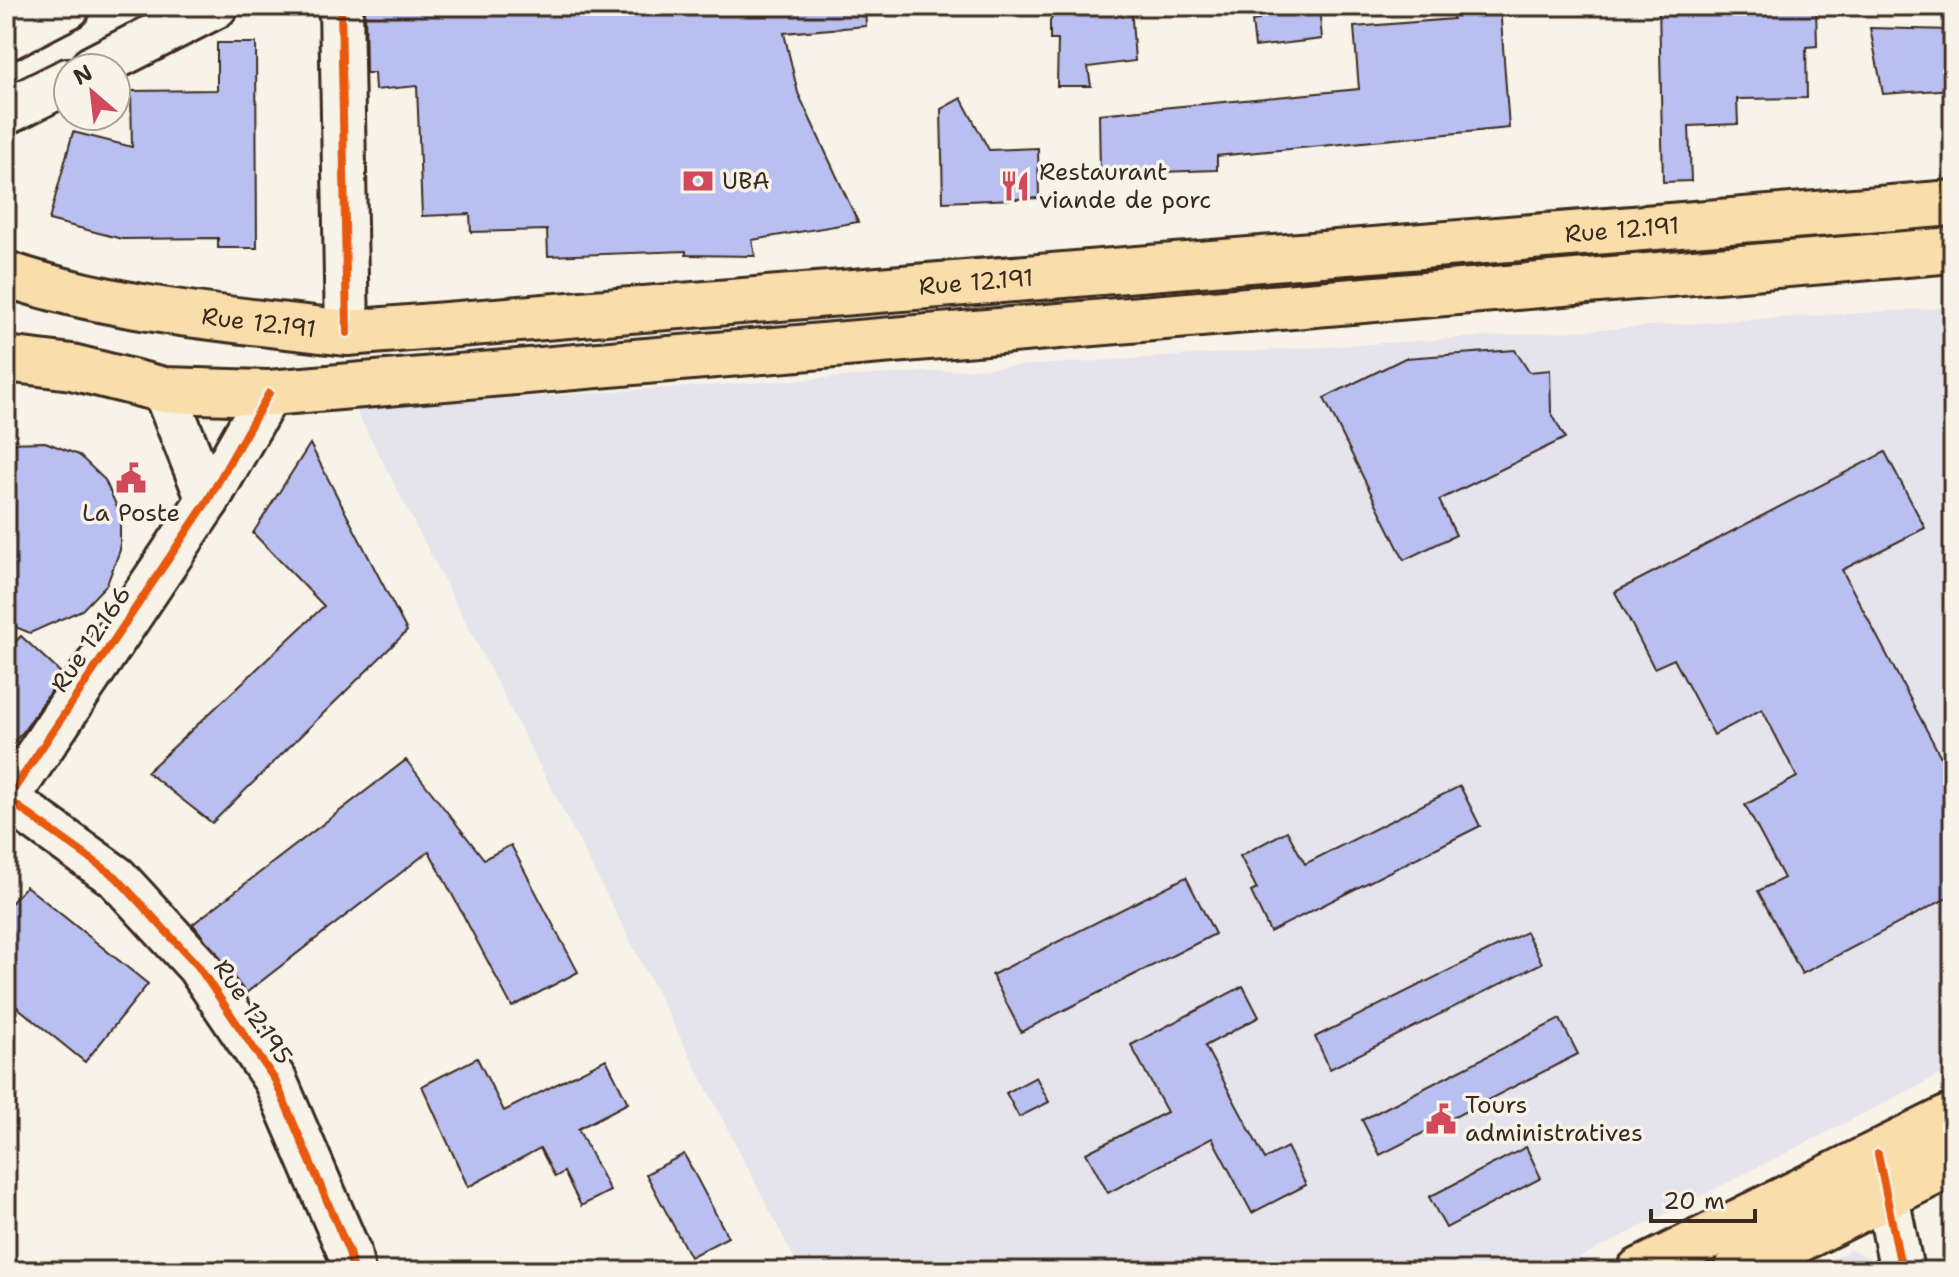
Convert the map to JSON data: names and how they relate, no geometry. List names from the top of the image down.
{
  "streets": {
    "main road": ["Rue 12.191"],
    "street": ["Rue 12.166", "Rue 12.195"]
  },
  "crossings": [
    ["Rue 12.191", "Rue 12.166"],
    ["Rue 12.166", "Rue 12.195"]
  ],
  "places": {
    "bank": ["UBA"],
    "restaurant": ["Restaurant viande de porc"],
    "public building": ["La Poste", "Tours administratives"]
  },
  "scale_bar": "20 m",
  "north": "top left"
}
